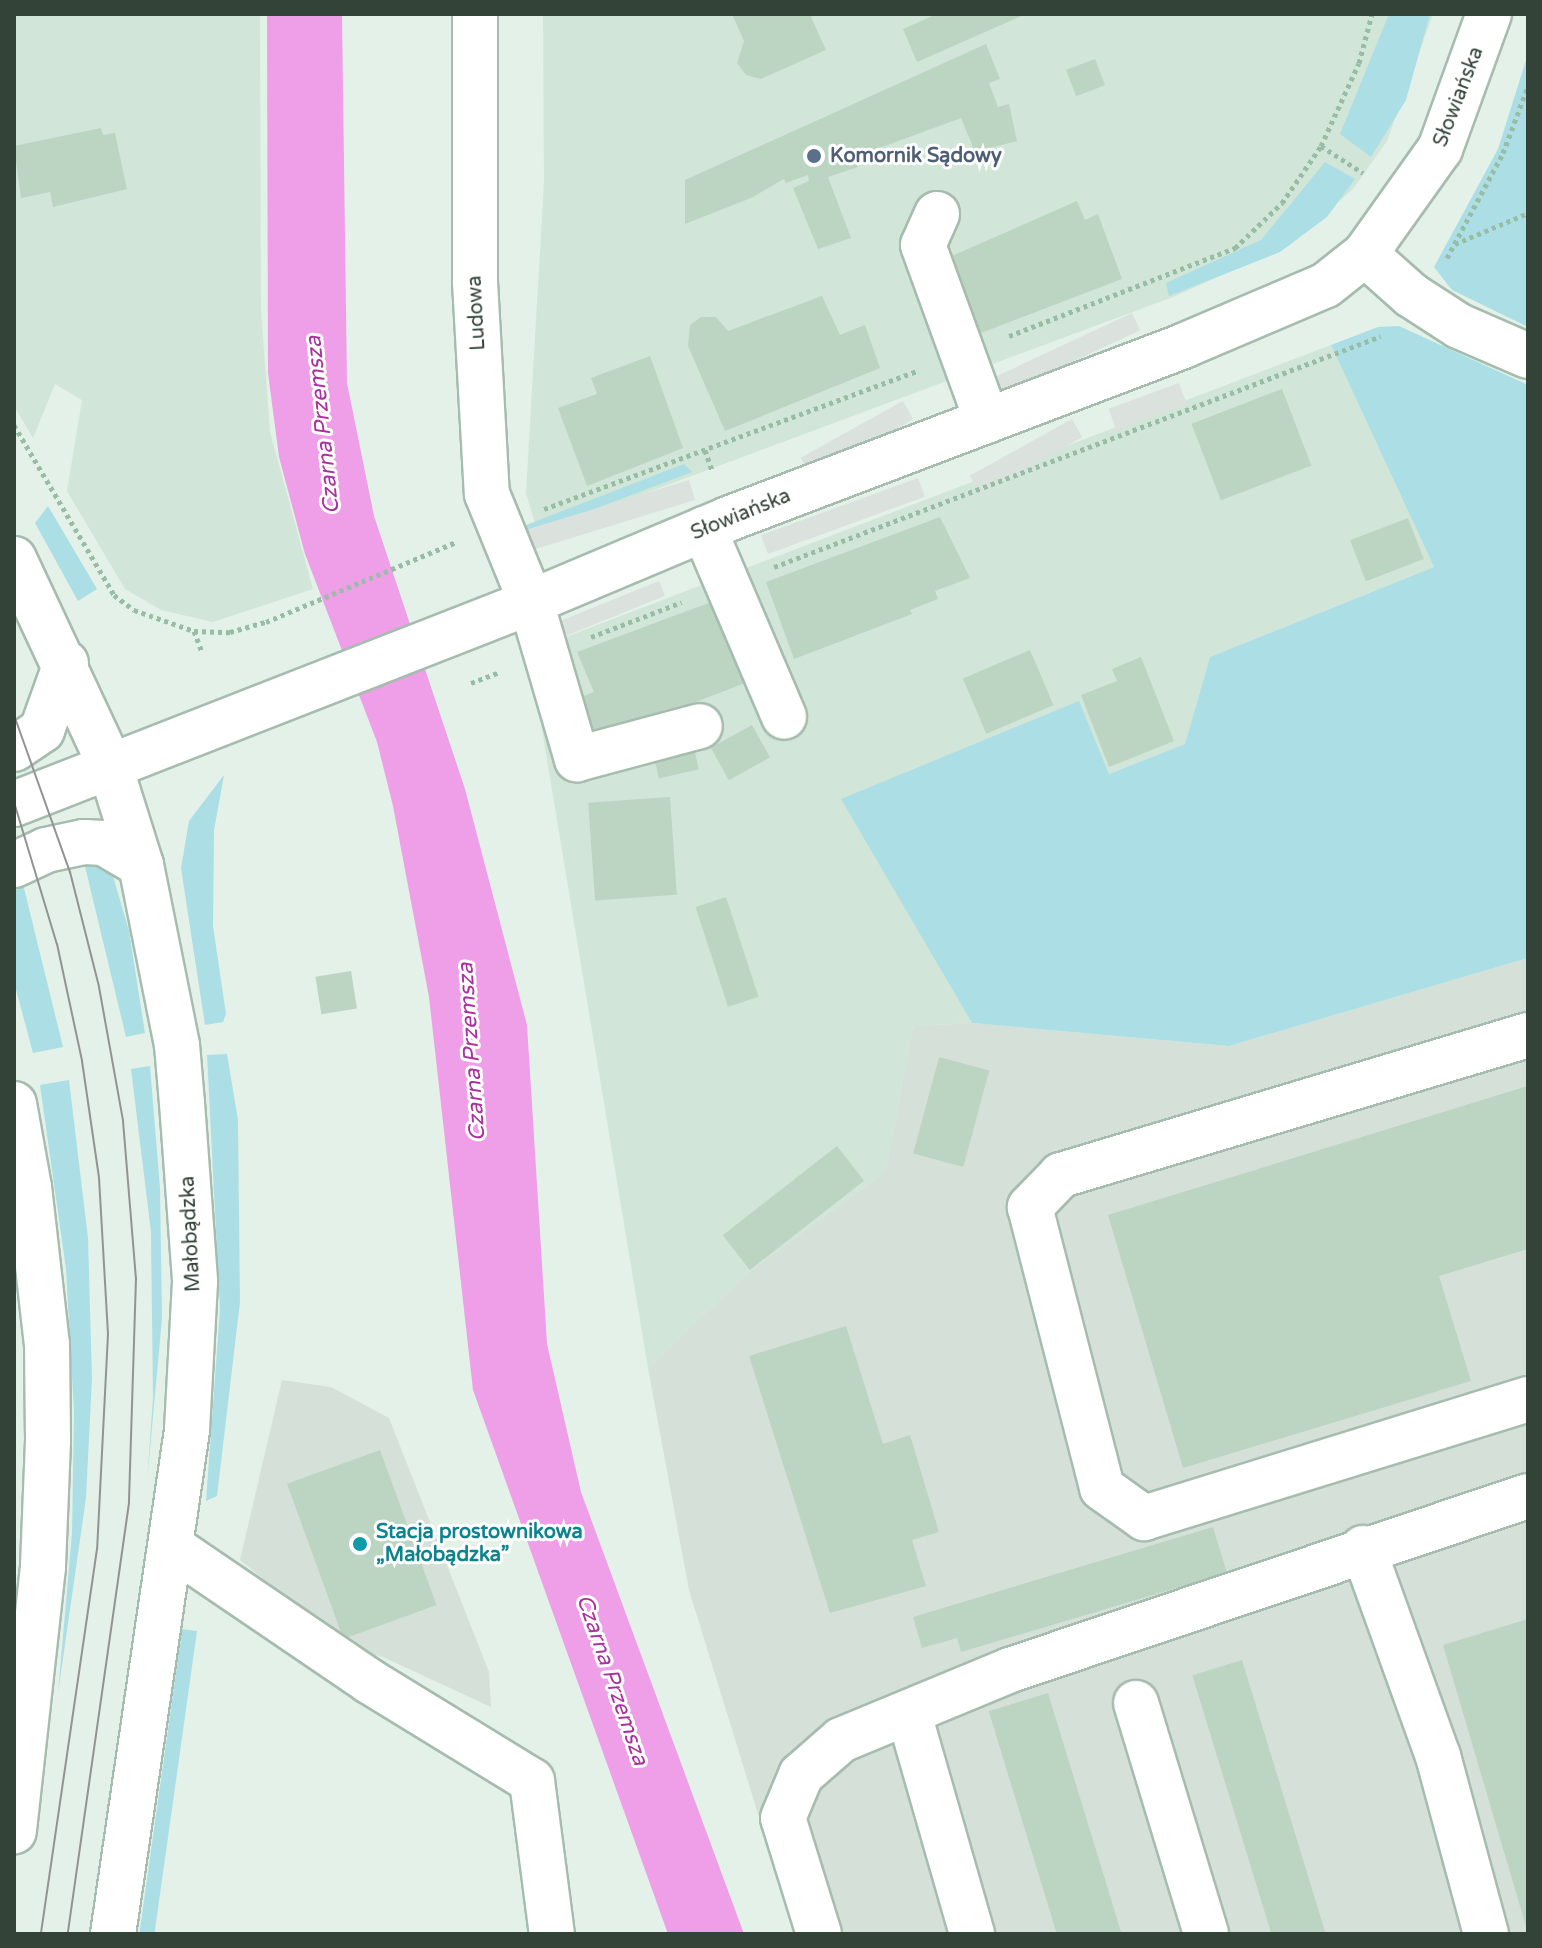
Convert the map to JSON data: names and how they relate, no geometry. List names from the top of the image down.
{
  "streets": {
    "street": ["Słowiańska", "Ludowa", "Małobądzka"]
  },
  "crossings": [
    ["Słowiańska", "Ludowa"],
    ["Słowiańska", "Małobądzka"]
  ],
  "water": ["Czarna Przemsza"],
  "places": ["Komornik Sądowy", "Stacja prostownikowa „Małobądzka”"]
}
